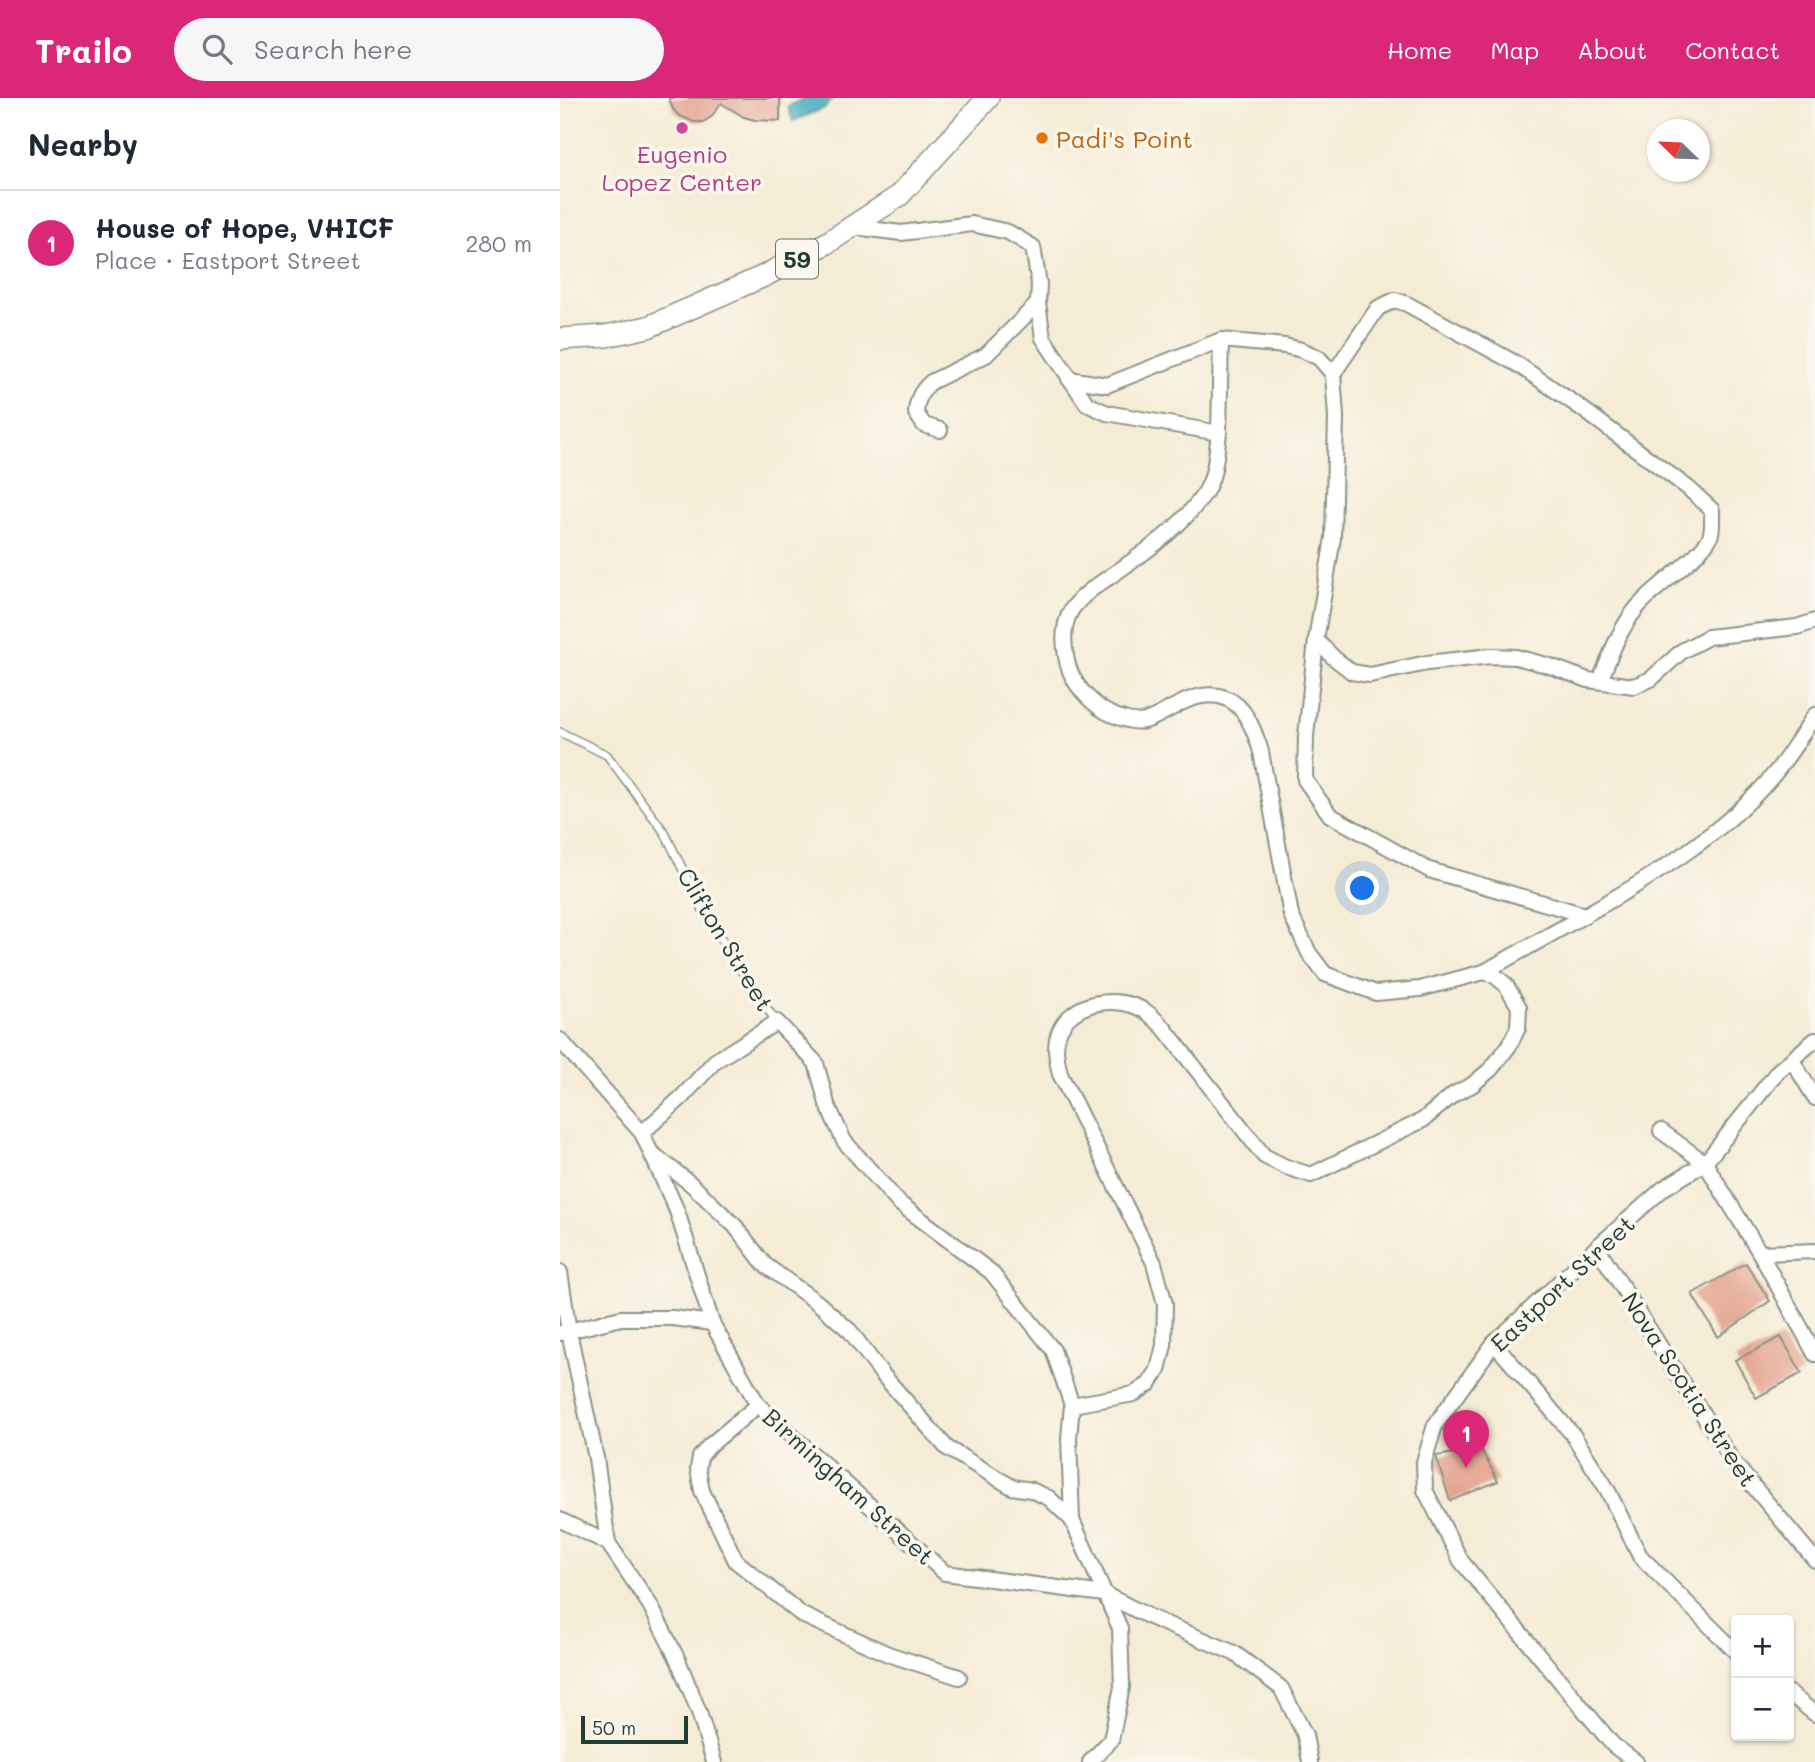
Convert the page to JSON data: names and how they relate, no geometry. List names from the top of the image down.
{
  "streets": {
    "main road": ["59"],
    "street": [
      "Clifton Street",
      "Eastport Street",
      "Nova Scotia Street",
      "Birmingham Street"
    ]
  },
  "crossings": [
    ["Clifton Street", "Birmingham Street"],
    ["Eastport Street", "Nova Scotia Street"]
  ],
  "places": ["Eugenio Lopez Center", "Padi's Point"],
  "scale_bar": "50 m",
  "north": "top left",
  "page": {
    "header": "Trailo",
    "search": "Search here",
    "nav": [
      "Home",
      "Map",
      "About",
      "Contact"
    ],
    "heading": "Nearby",
    "list": [
      {
        "mark": "1",
        "name": "House of Hope, VHICF",
        "note": "Place · Eastport Street",
        "value": "280 m"
      }
    ],
    "pins": "1",
    "map_buttons": ["+", "−"],
    "scale": "50 m"
  }
}
